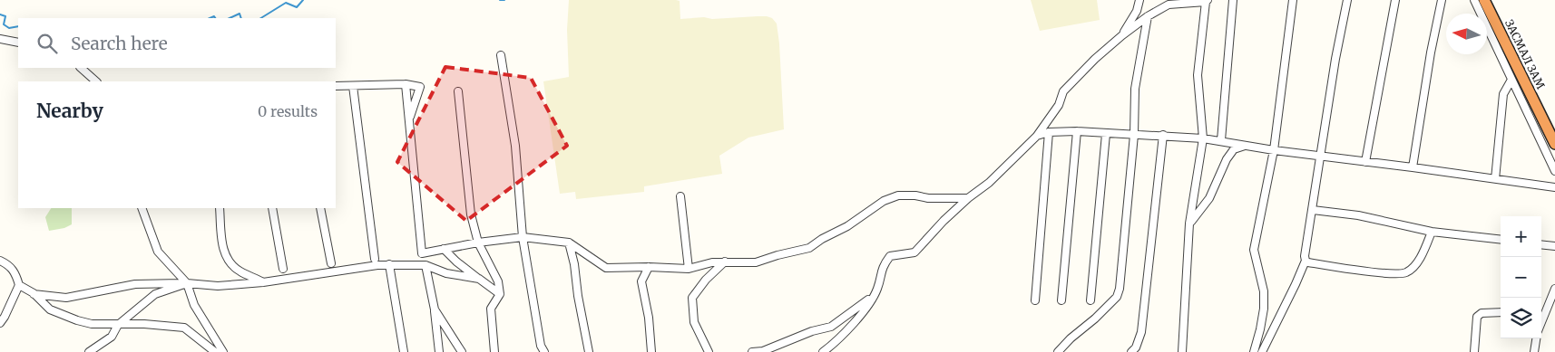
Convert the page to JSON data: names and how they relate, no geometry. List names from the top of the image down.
{
  "streets": {
    "highway": ["ЗАСМАЛ ЗАМ"]
  },
  "north": "left",
  "page": {
    "search": "Search here",
    "heading": ["Nearby", "0 results"],
    "map_buttons": ["+", "−"]
  }
}
